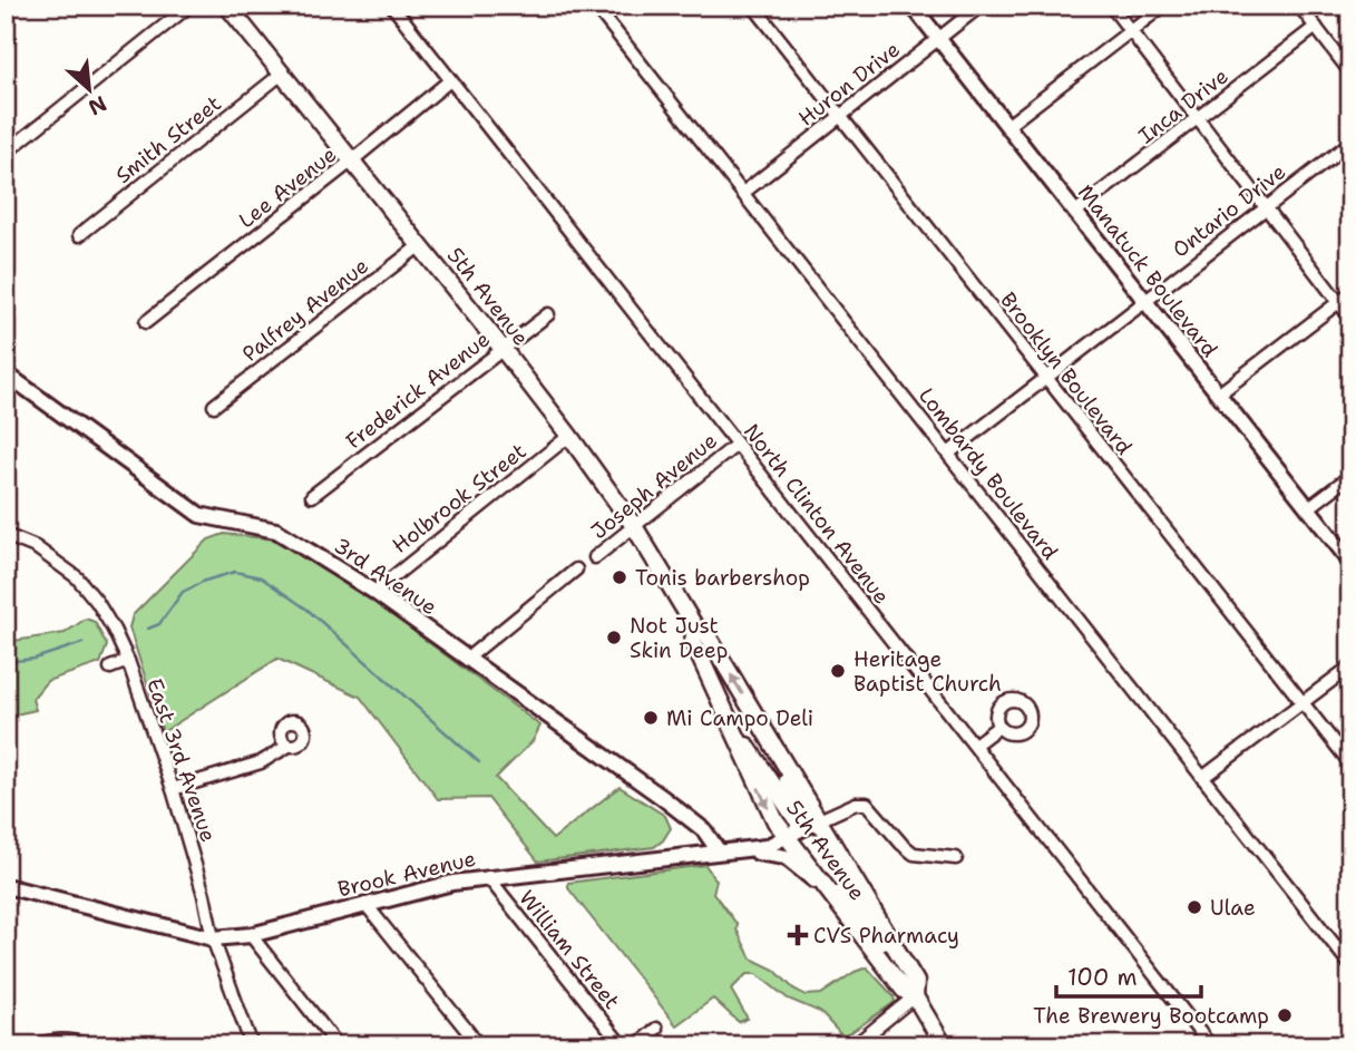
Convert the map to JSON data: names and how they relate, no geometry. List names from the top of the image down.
{
  "streets": {
    "main road": ["5th Avenue"],
    "street": [
      "Huron Drive",
      "Inca Drive",
      "Smith Street",
      "Lee Avenue",
      "Ontario Drive",
      "Manatuck Boulevard",
      "Palfrey Avenue",
      "Brooklyn Boulevard",
      "Frederick Avenue",
      "Lombardy Boulevard",
      "Joseph Avenue",
      "Holbrook Street",
      "North Clinton Avenue",
      "3rd Avenue",
      "East 3rd Avenue",
      "Brook Avenue",
      "William Street"
    ]
  },
  "crossings": [
    ["Huron Drive", "Manatuck Boulevard"],
    ["Huron Drive", "Brooklyn Boulevard"],
    ["Huron Drive", "Lombardy Boulevard"],
    ["Inca Drive", "Manatuck Boulevard"],
    ["Smith Street", "5th Avenue"],
    ["Lee Avenue", "5th Avenue"],
    ["Lee Avenue", "North Clinton Avenue"],
    ["Ontario Drive", "Manatuck Boulevard"],
    ["Ontario Drive", "Brooklyn Boulevard"],
    ["Ontario Drive", "Lombardy Boulevard"],
    ["5th Avenue", "Palfrey Avenue"],
    ["5th Avenue", "Frederick Avenue"],
    ["5th Avenue", "Joseph Avenue"],
    ["5th Avenue", "Holbrook Street"],
    ["5th Avenue", "Brook Avenue"],
    ["Joseph Avenue", "North Clinton Avenue"],
    ["Holbrook Street", "3rd Avenue"],
    ["3rd Avenue", "Brook Avenue"],
    ["East 3rd Avenue", "Brook Avenue"],
    ["Brook Avenue", "William Street"]
  ],
  "places": {
    "other": [
      "Tonis barbershop",
      "Not Just Skin Deep",
      "Heritage Baptist Church",
      "Mi Campo Deli",
      "Ulae",
      "The Brewery Bootcamp"
    ],
    "health": ["CVS Pharmacy"]
  },
  "scale_bar": "100 m",
  "north": "bottom right"
}
